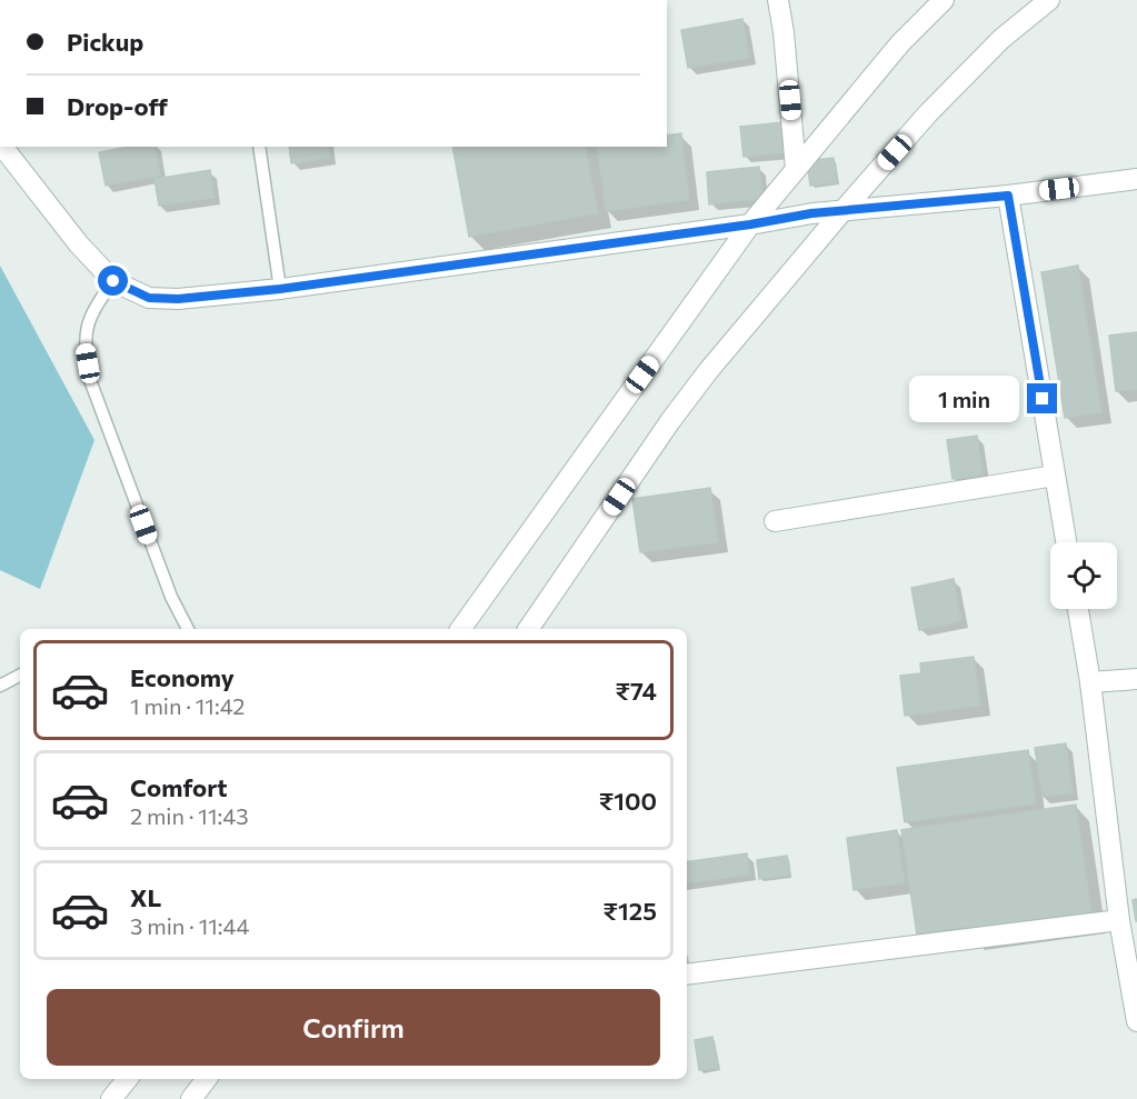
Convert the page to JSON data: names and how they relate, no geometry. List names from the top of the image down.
{
  "page": {
    "banner": ["Pickup", "Drop-off"],
    "bubble": "1 min",
    "list": [
      {
        "name": "Economy",
        "note": "1 min · 11:42",
        "value": "₹74"
      },
      {
        "name": "Comfort",
        "note": "2 min · 11:43",
        "value": "₹100"
      },
      {
        "name": "XL",
        "note": "3 min · 11:44",
        "value": "₹125"
      }
    ],
    "buttons": "Confirm"
  }
}
